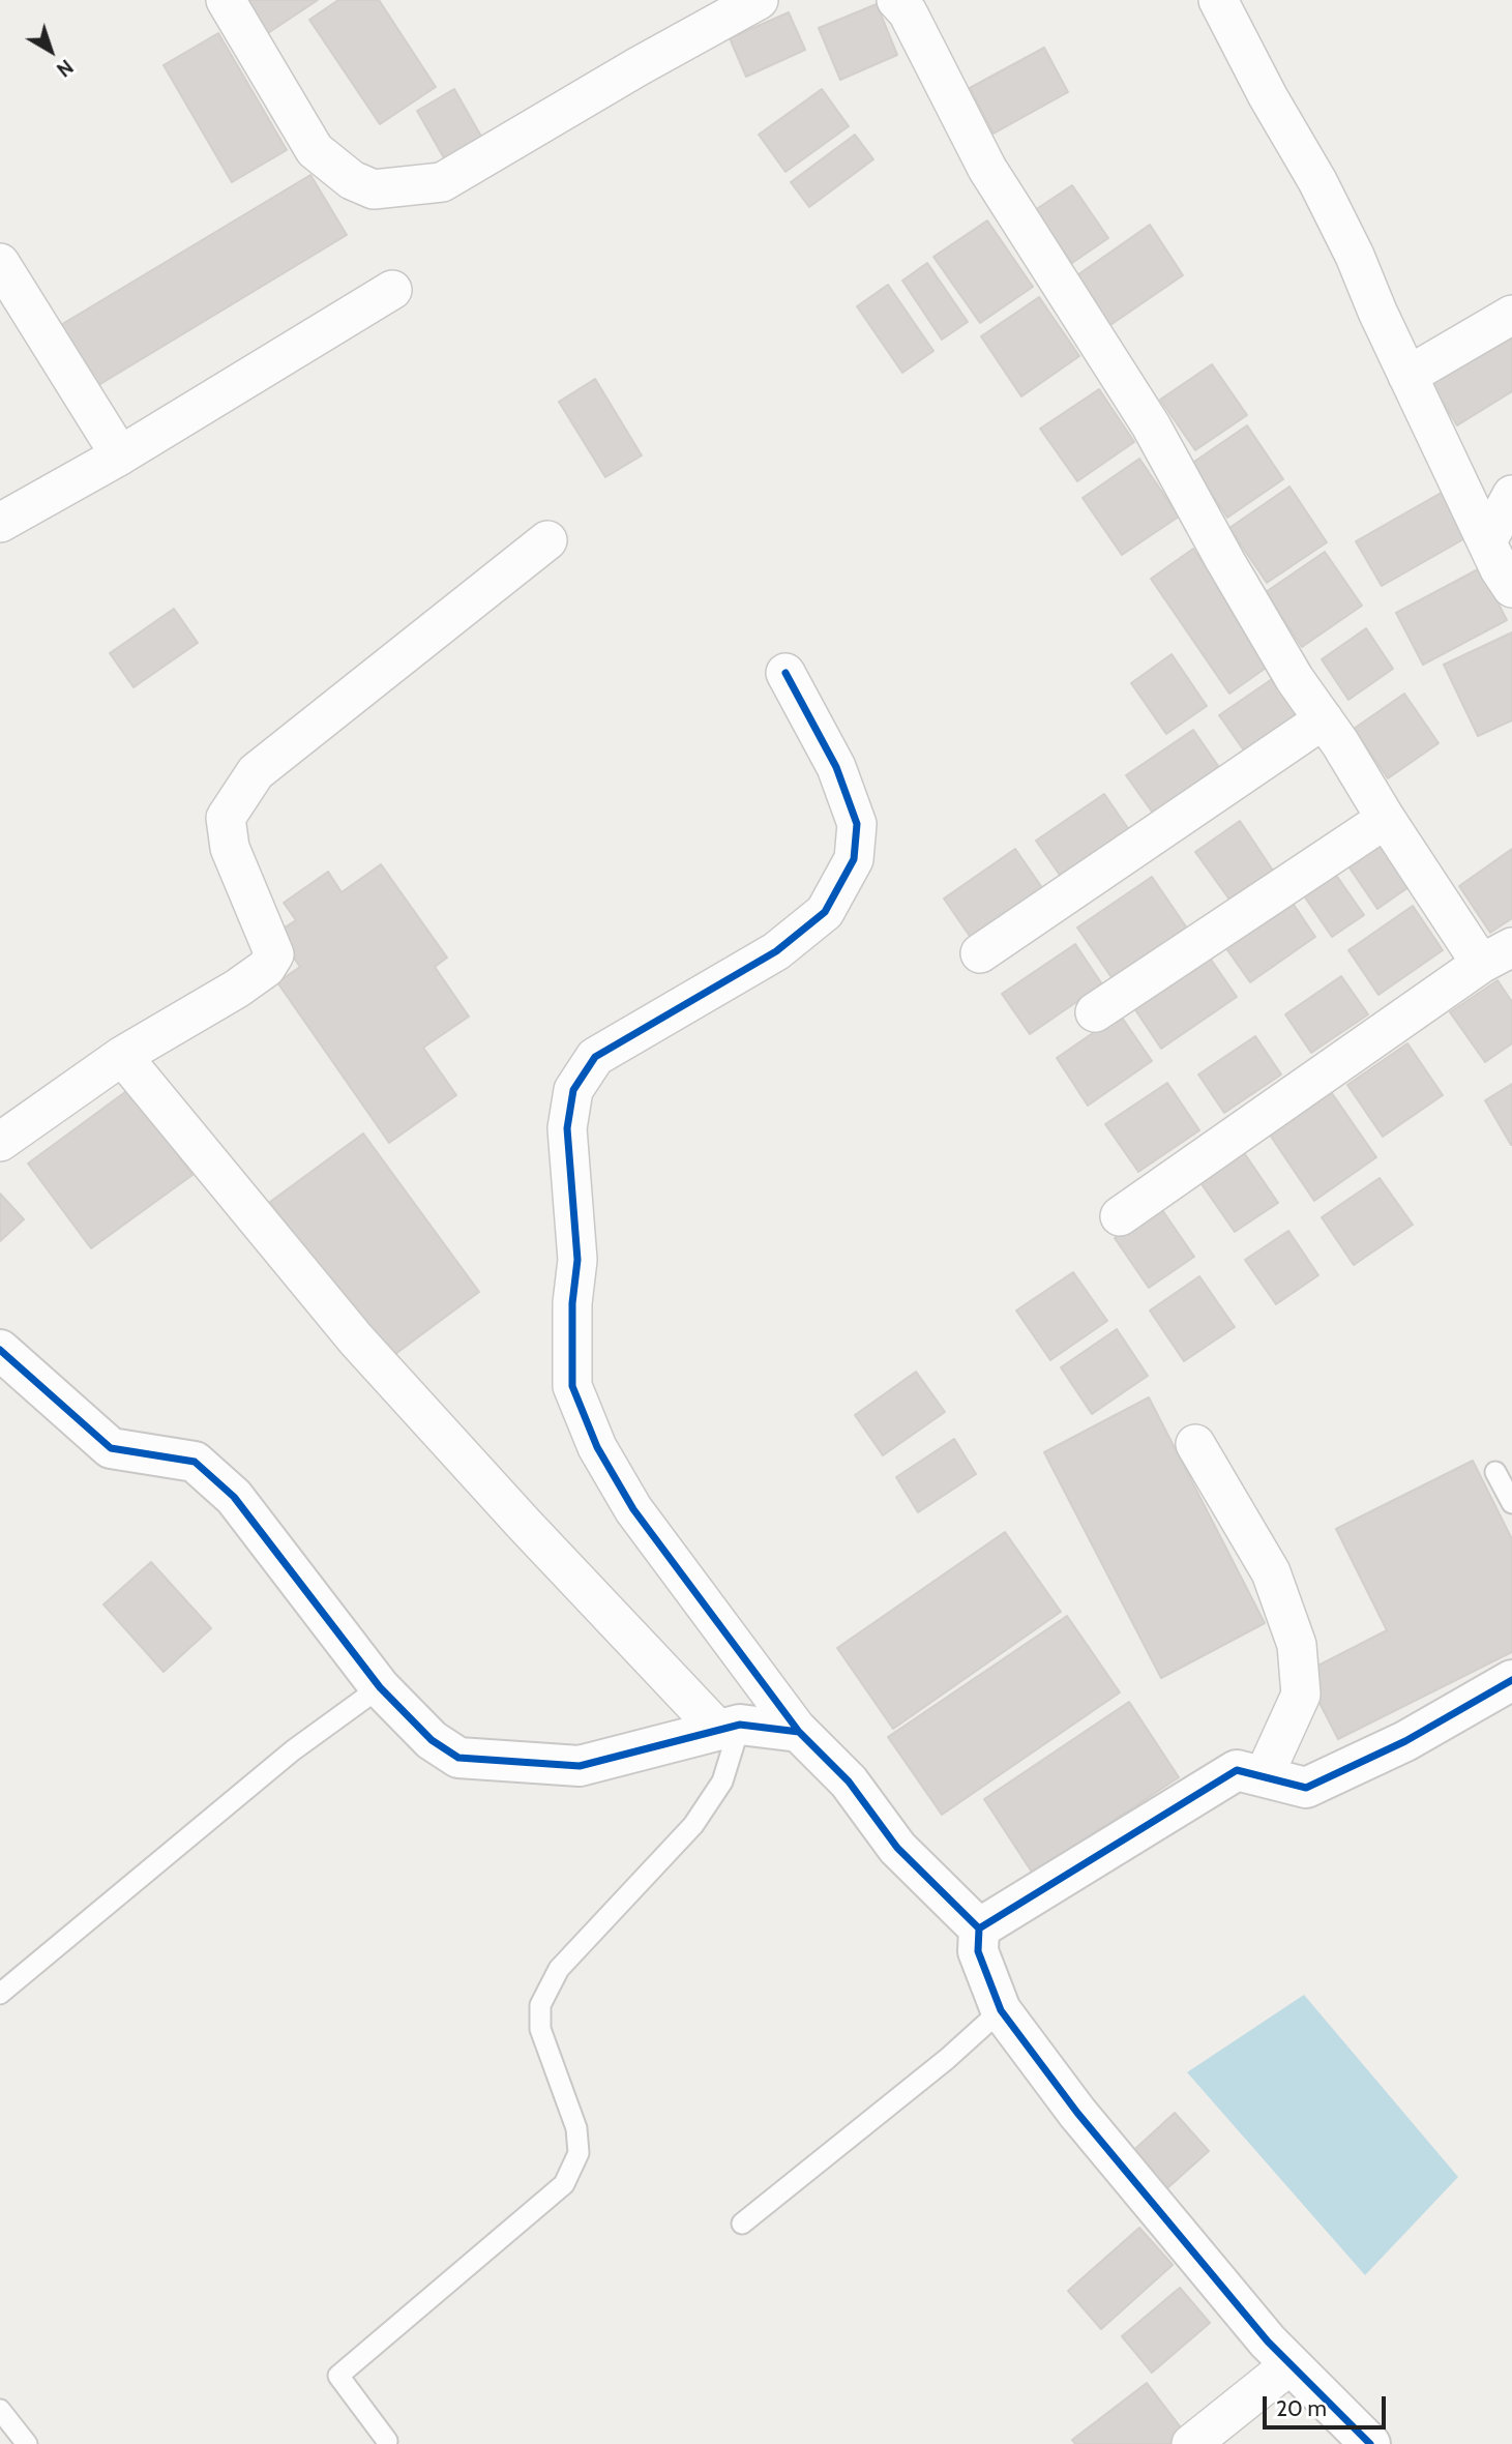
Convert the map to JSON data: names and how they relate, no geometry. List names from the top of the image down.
{
  "scale_bar": "20 m",
  "north": "bottom right"
}
